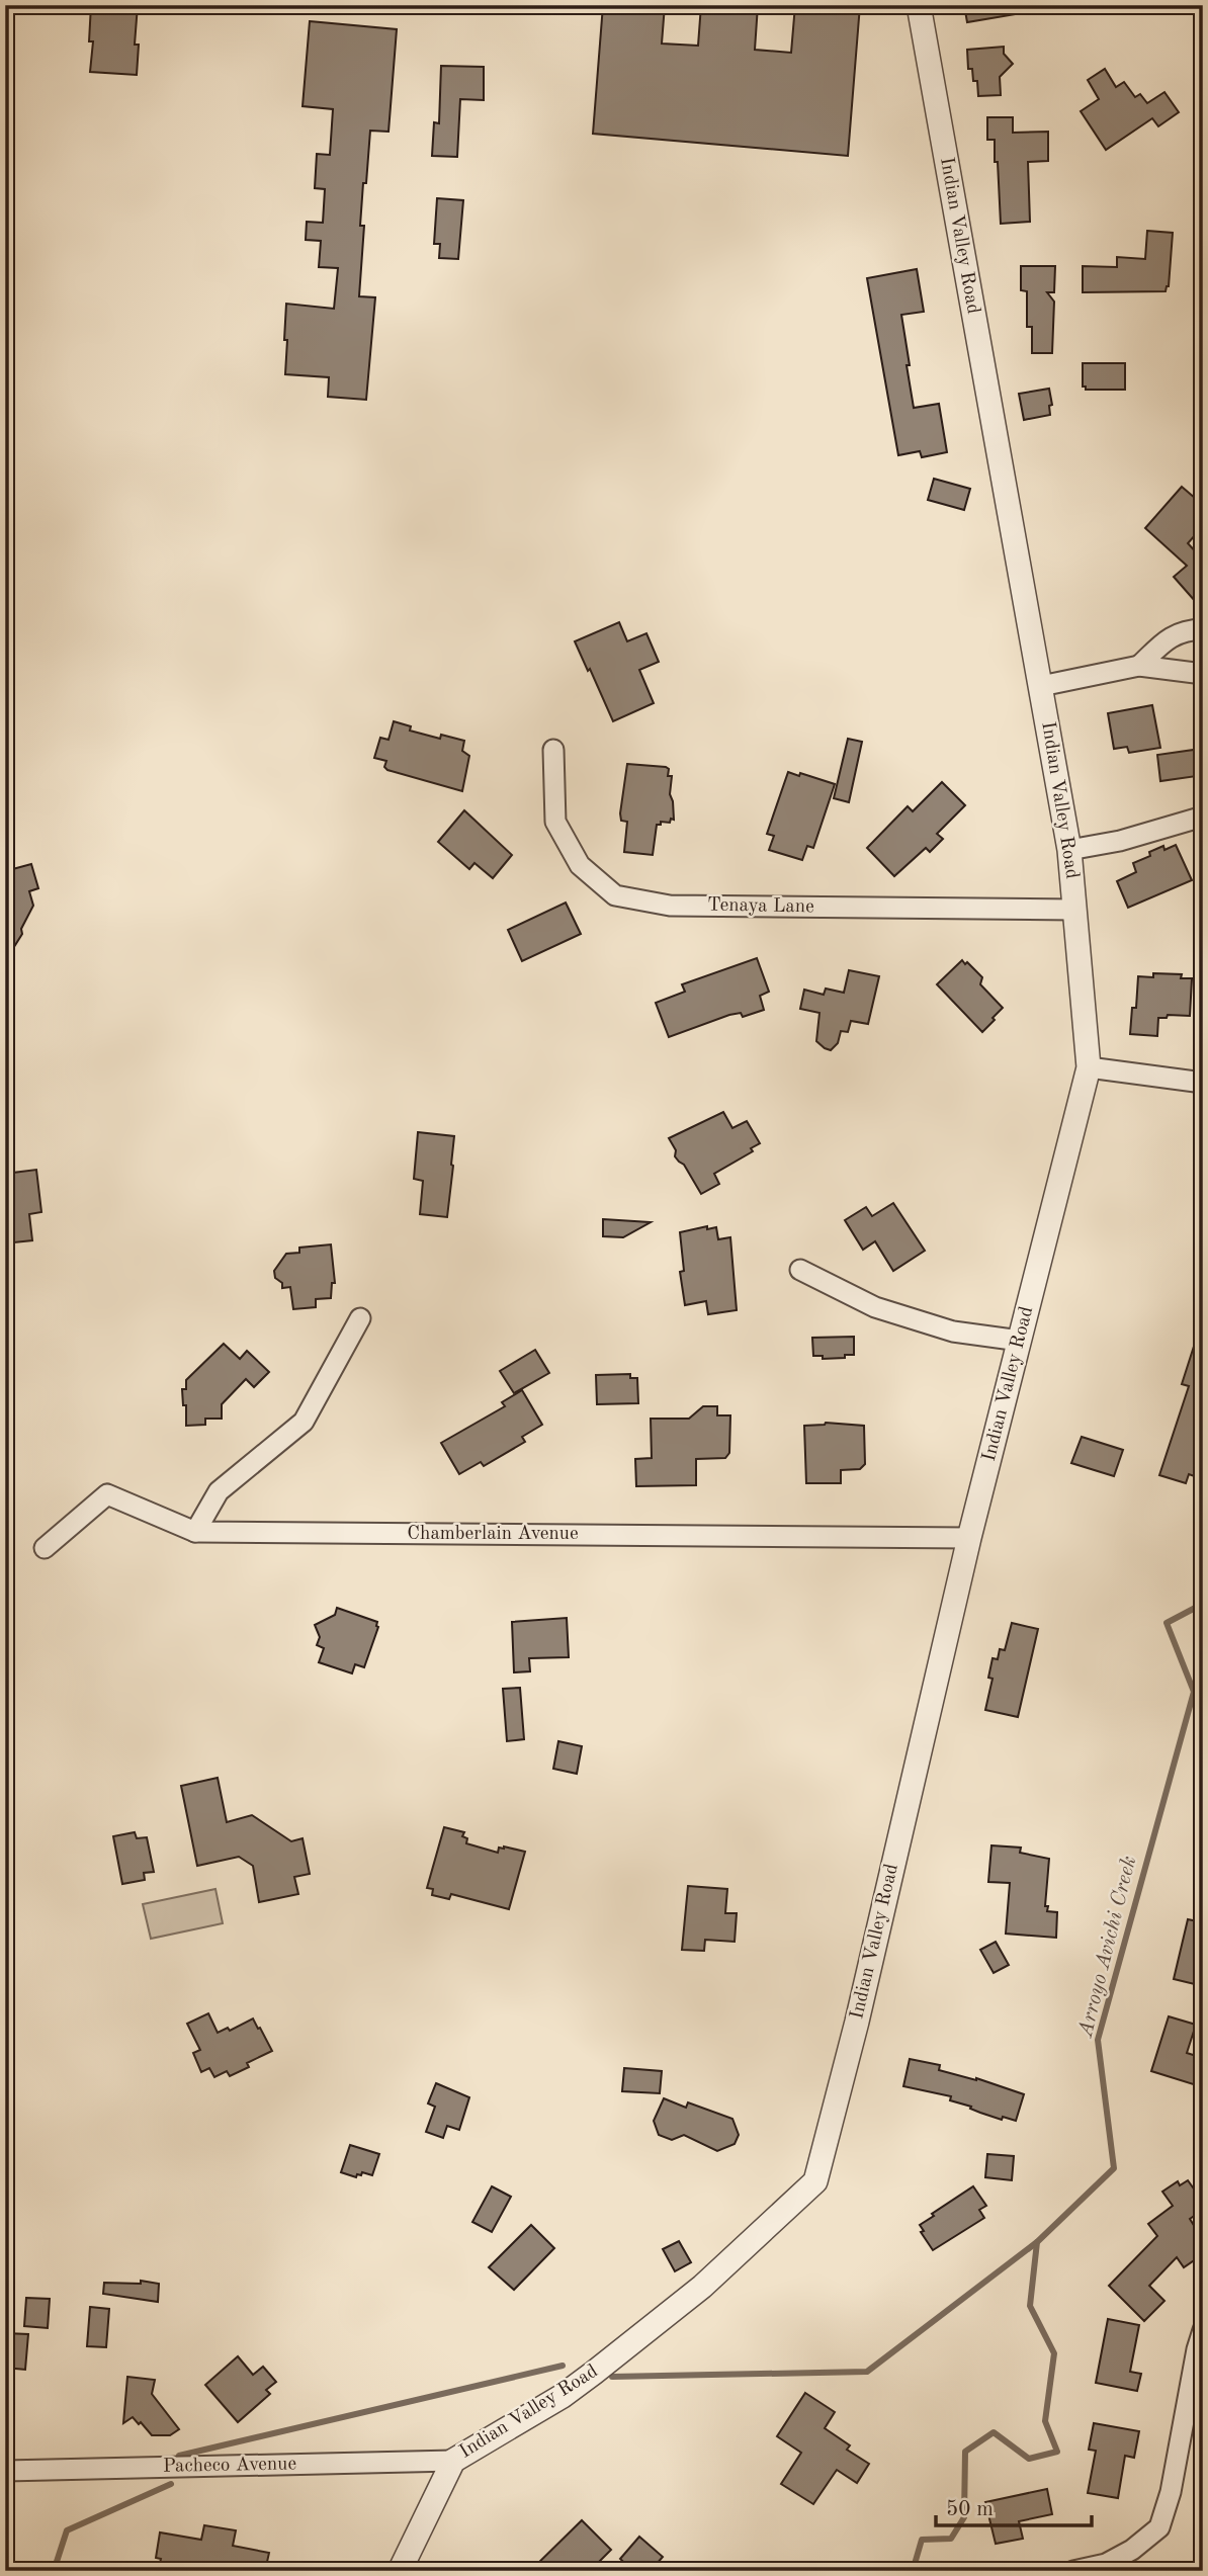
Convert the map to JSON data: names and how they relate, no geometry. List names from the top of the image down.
{
  "streets": {
    "street": [
      "Indian Valley Road",
      "Tenaya Lane",
      "Chamberlain Avenue",
      "Pacheco Avenue"
    ]
  },
  "crossings": [
    ["Indian Valley Road", "Tenaya Lane"],
    ["Indian Valley Road", "Chamberlain Avenue"],
    ["Indian Valley Road", "Pacheco Avenue"]
  ],
  "water": ["Arroyo Avichi Creek"],
  "scale_bar": "50 m"
}
